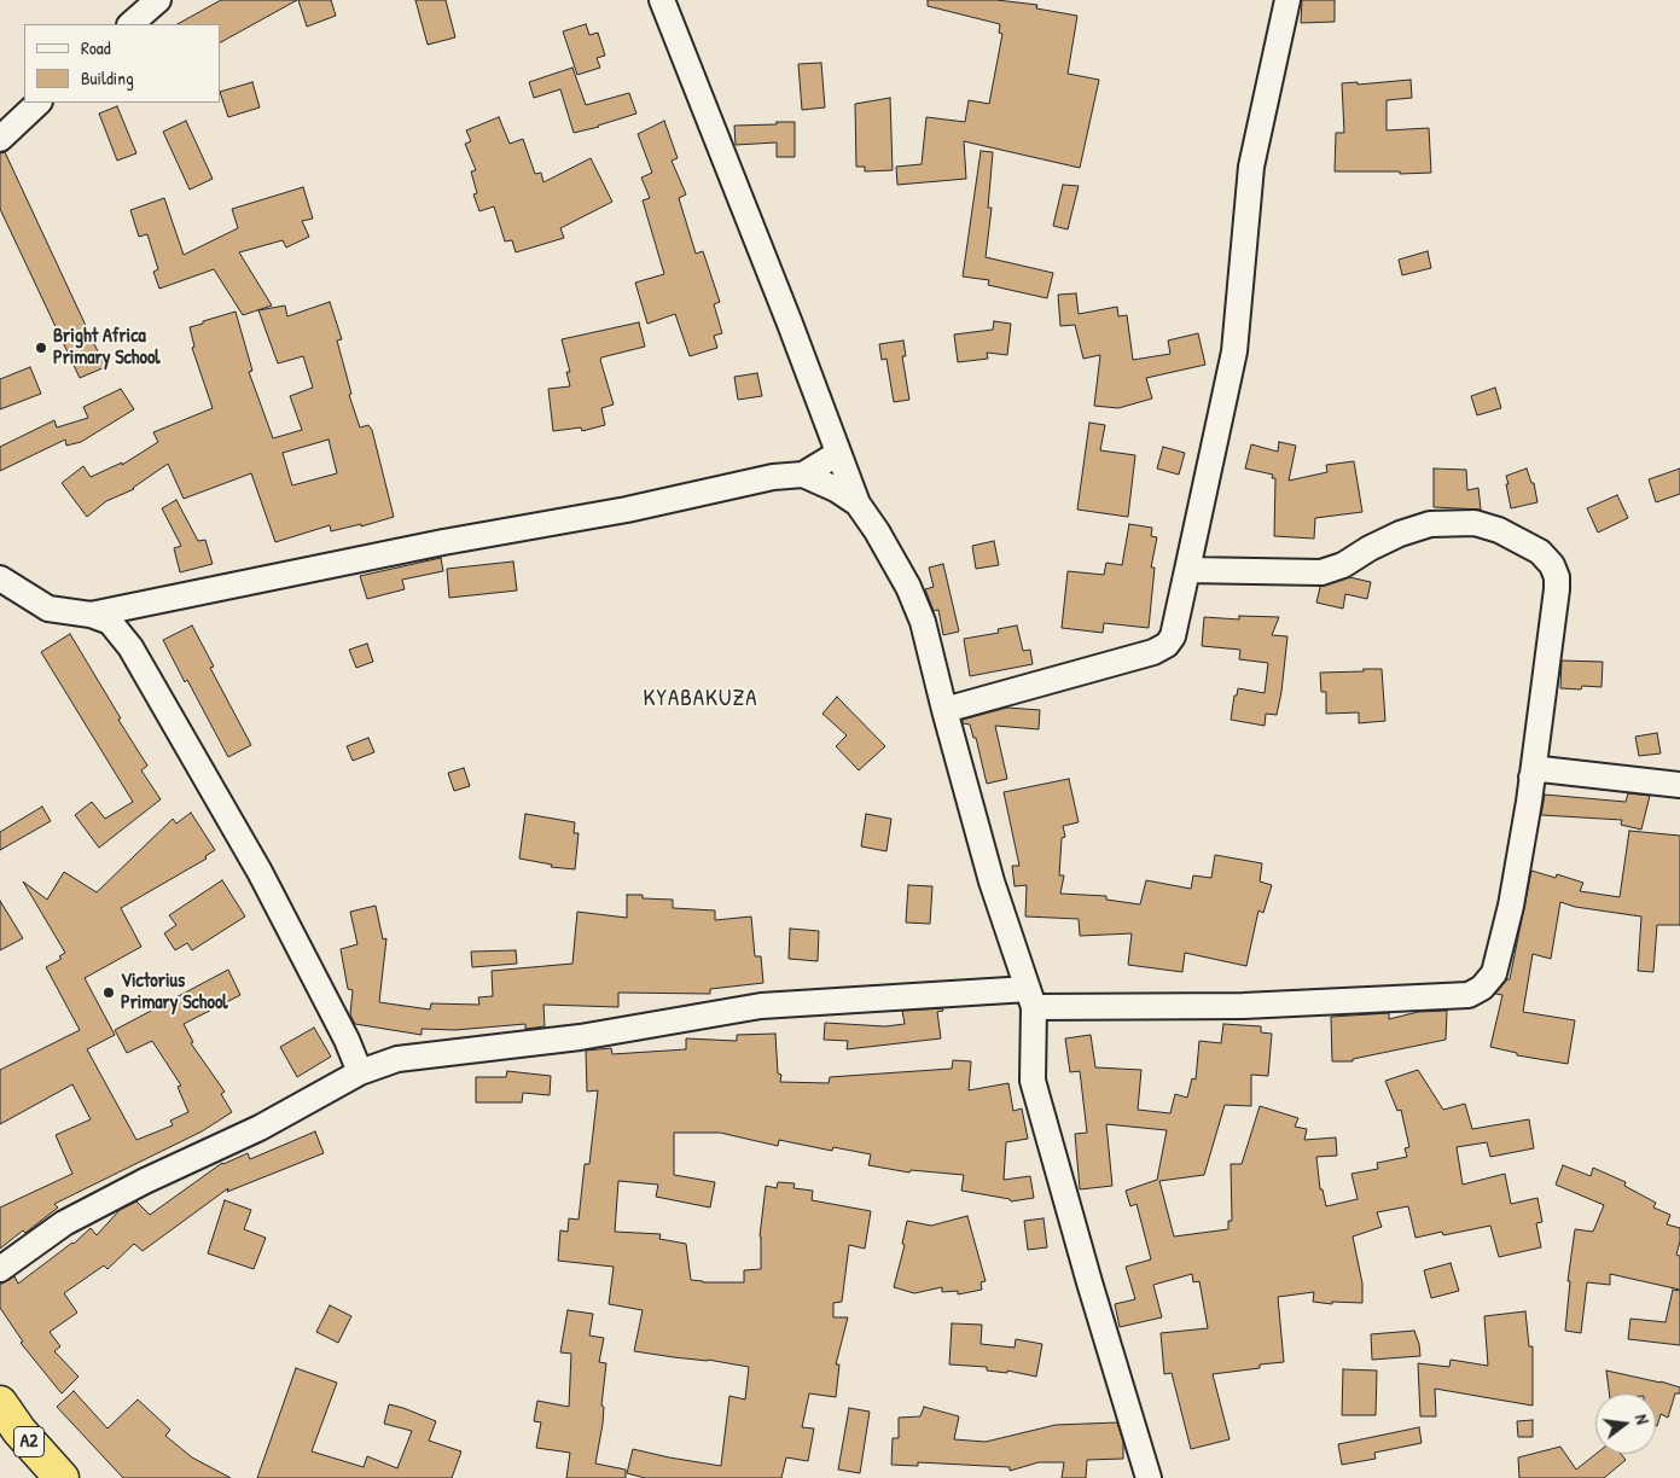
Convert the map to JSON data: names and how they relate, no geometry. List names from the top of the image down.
{
  "streets": {
    "highway": ["A2"]
  },
  "districts": ["KYABAKUZA"],
  "places": ["Bright Africa Primary School", "Victorius Primary School"],
  "legend": ["Road", "Building"],
  "north": "right"
}
